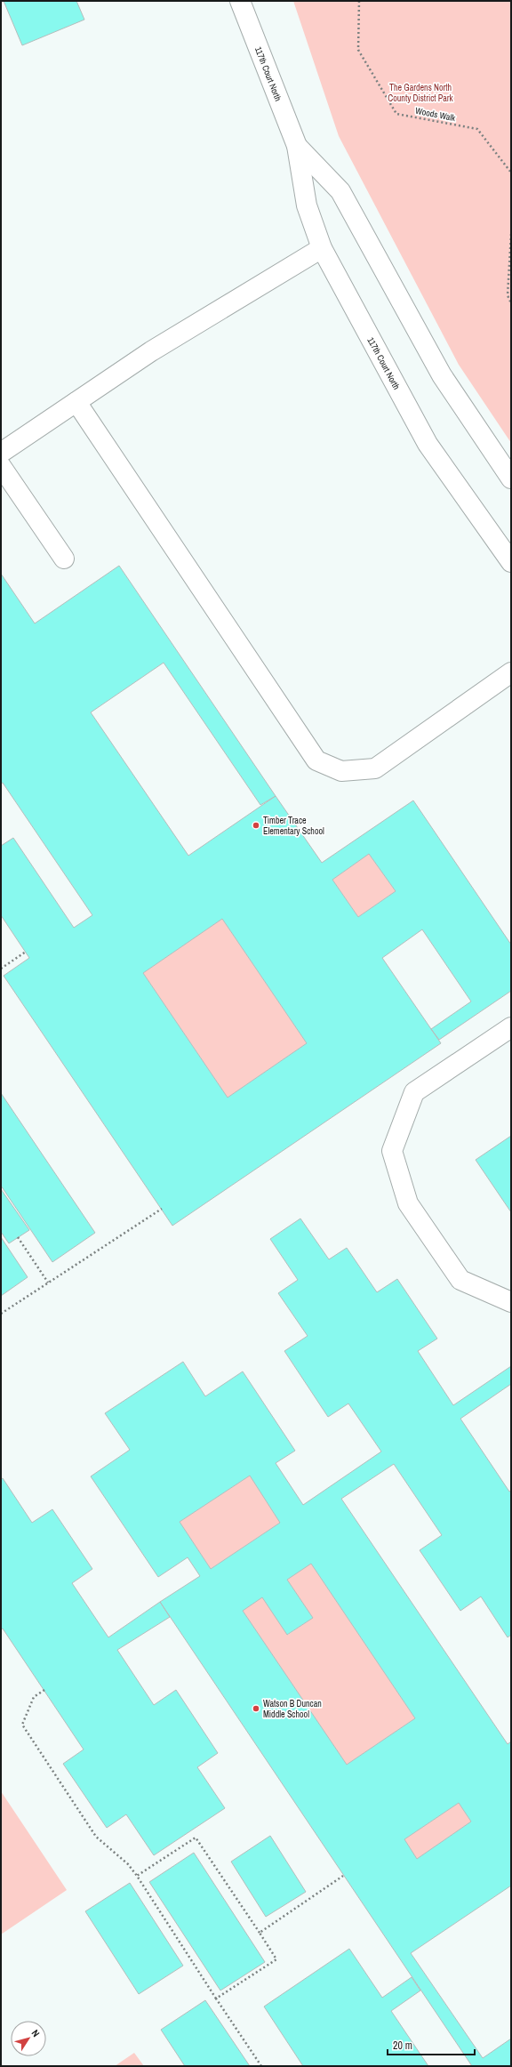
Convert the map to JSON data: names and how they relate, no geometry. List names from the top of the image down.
{
  "streets": {
    "street": ["117th Court North"],
    "path": ["Woods Walk"]
  },
  "parks": ["The Gardens North County District Park"],
  "places": ["Timber Trace Elementary School", "Watson B Duncan Middle School"],
  "scale_bar": "20 m",
  "north": "top right"
}
